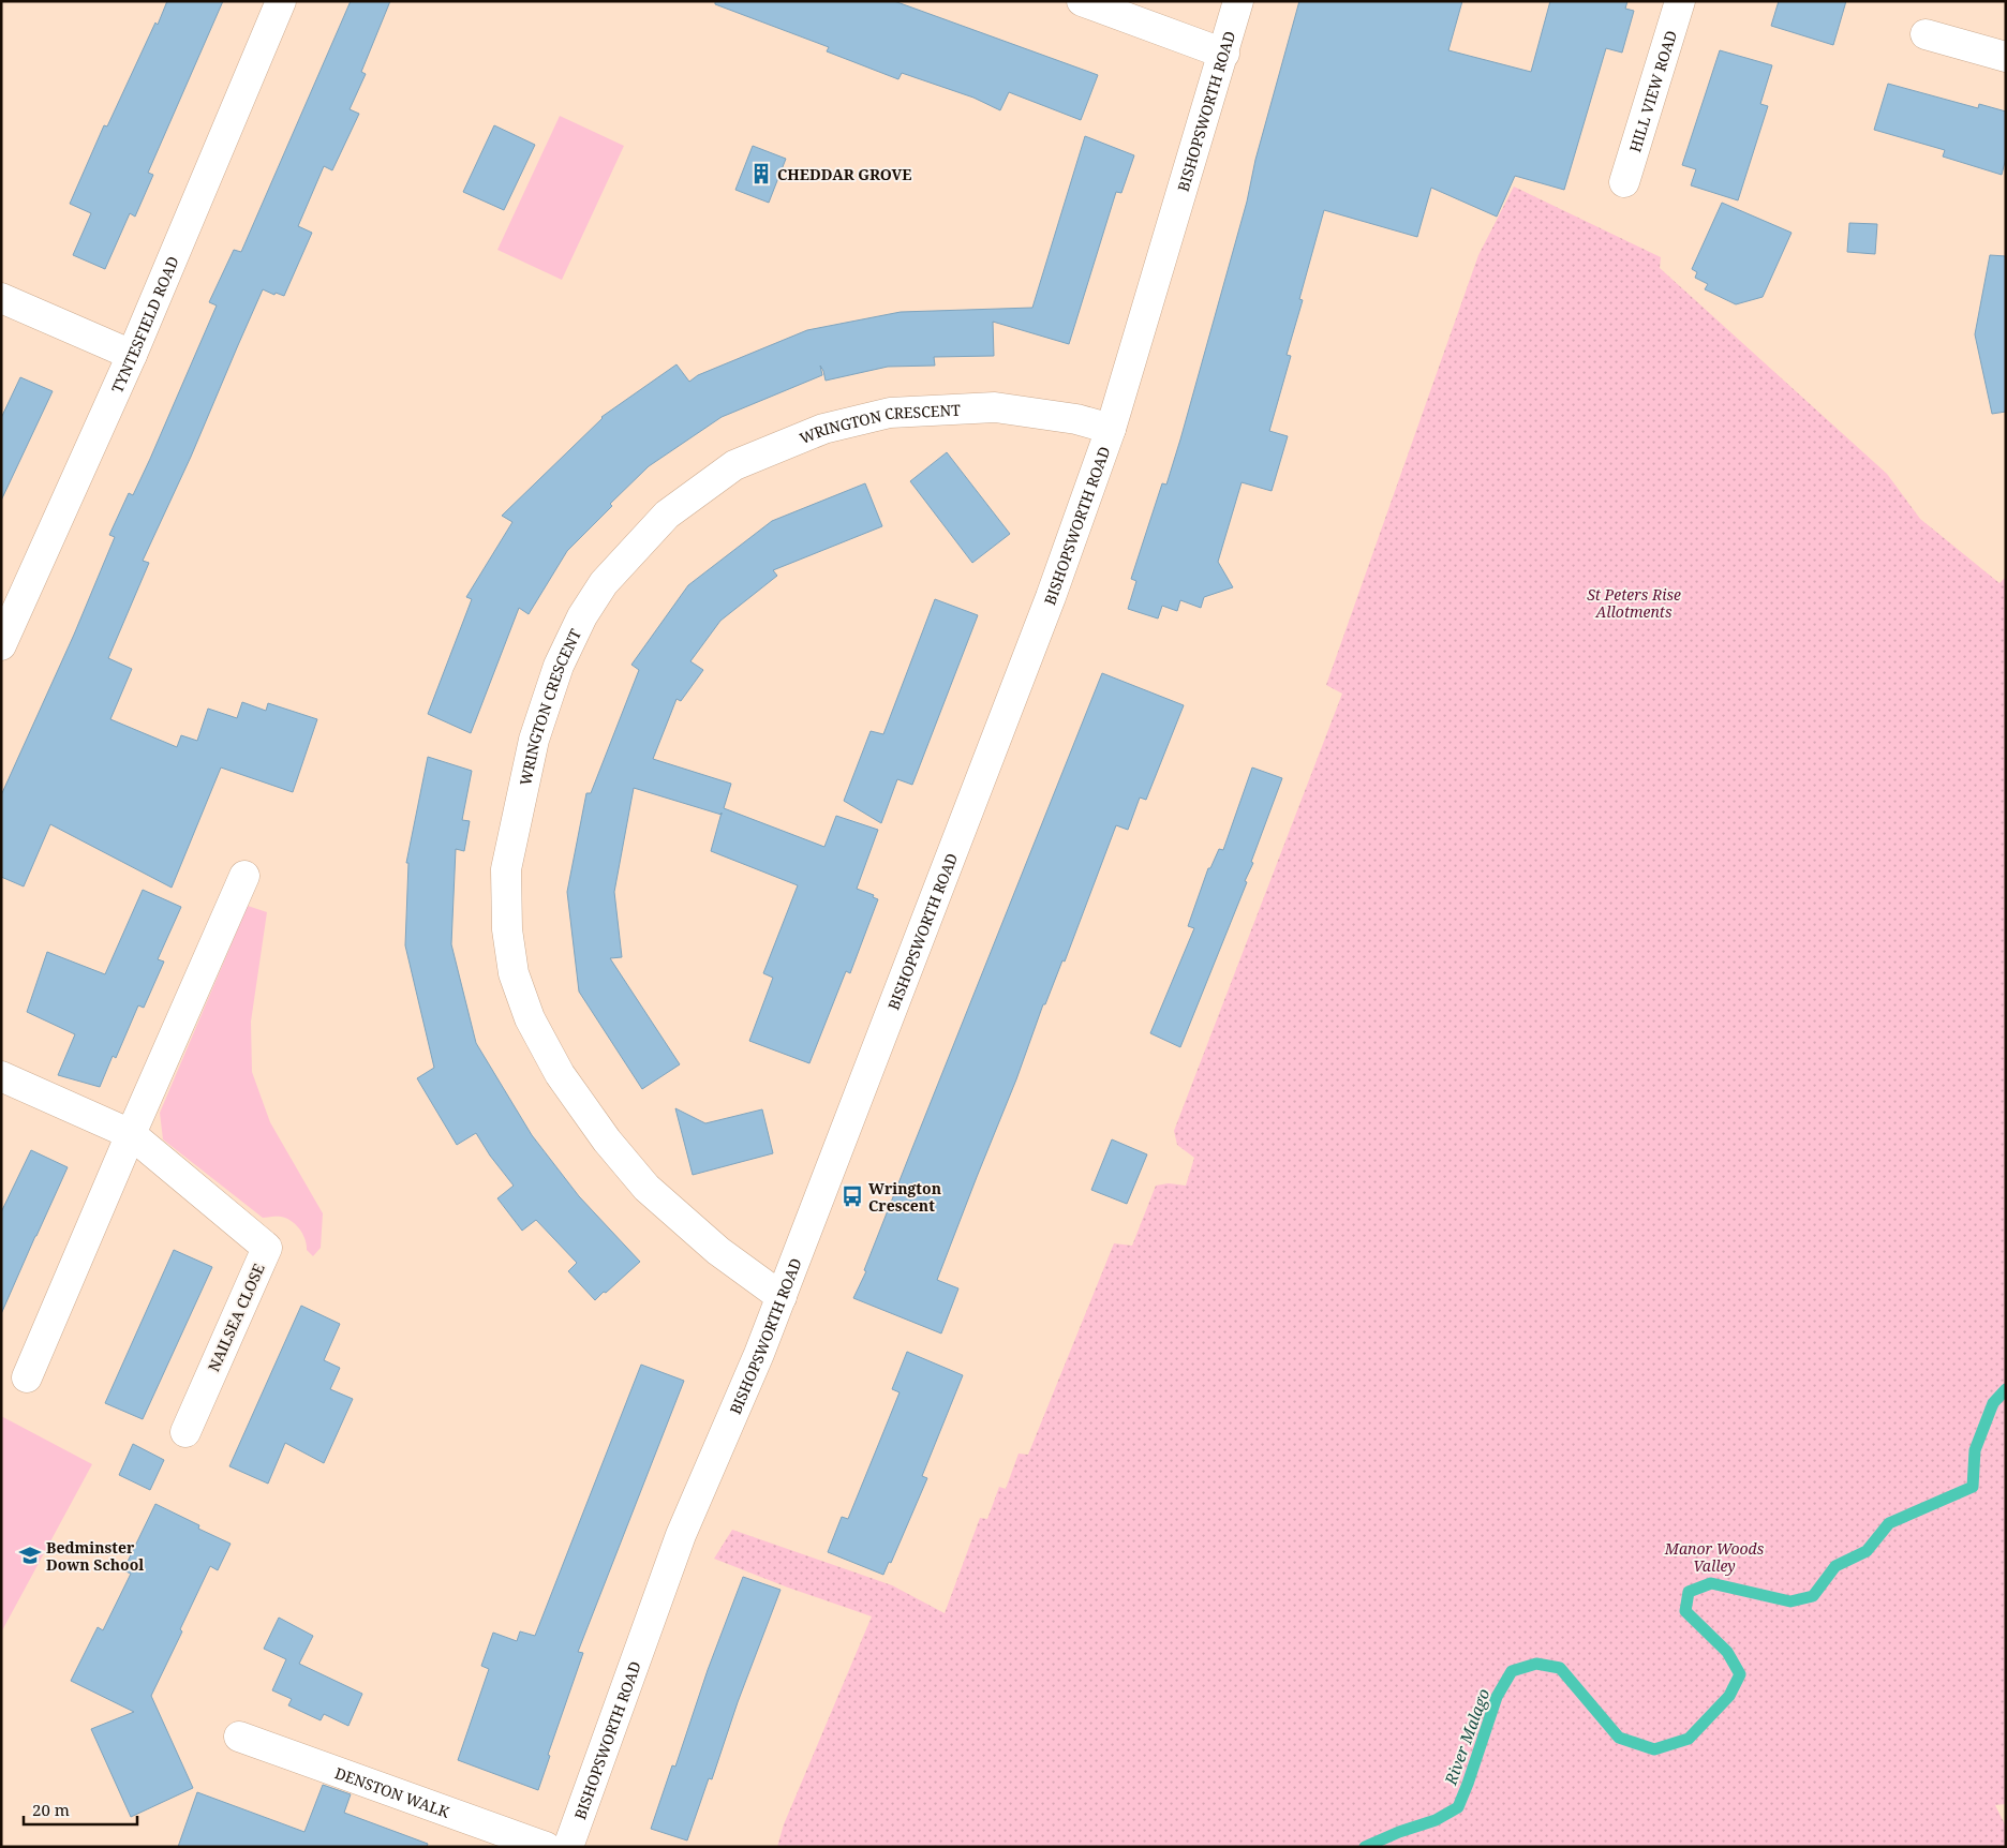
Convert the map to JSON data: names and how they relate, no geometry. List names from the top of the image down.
{
  "streets": {
    "street": [
      "HILL VIEW ROAD",
      "BISHOPSWORTH ROAD",
      "TYNTESFIELD ROAD",
      "WRINGTON CRESCENT",
      "NAILSEA CLOSE",
      "DENSTON WALK"
    ]
  },
  "crossings": [
    ["BISHOPSWORTH ROAD", "WRINGTON CRESCENT"]
  ],
  "water": ["River Malago"],
  "parks": ["St Peters Rise Allotments", "Manor Woods Valley"],
  "places": {
    "building": ["CHEDDAR GROVE"],
    "bus stop": ["Wrington Crescent"],
    "school or university": ["Bedminster Down School"]
  },
  "scale_bar": "20 m"
}
